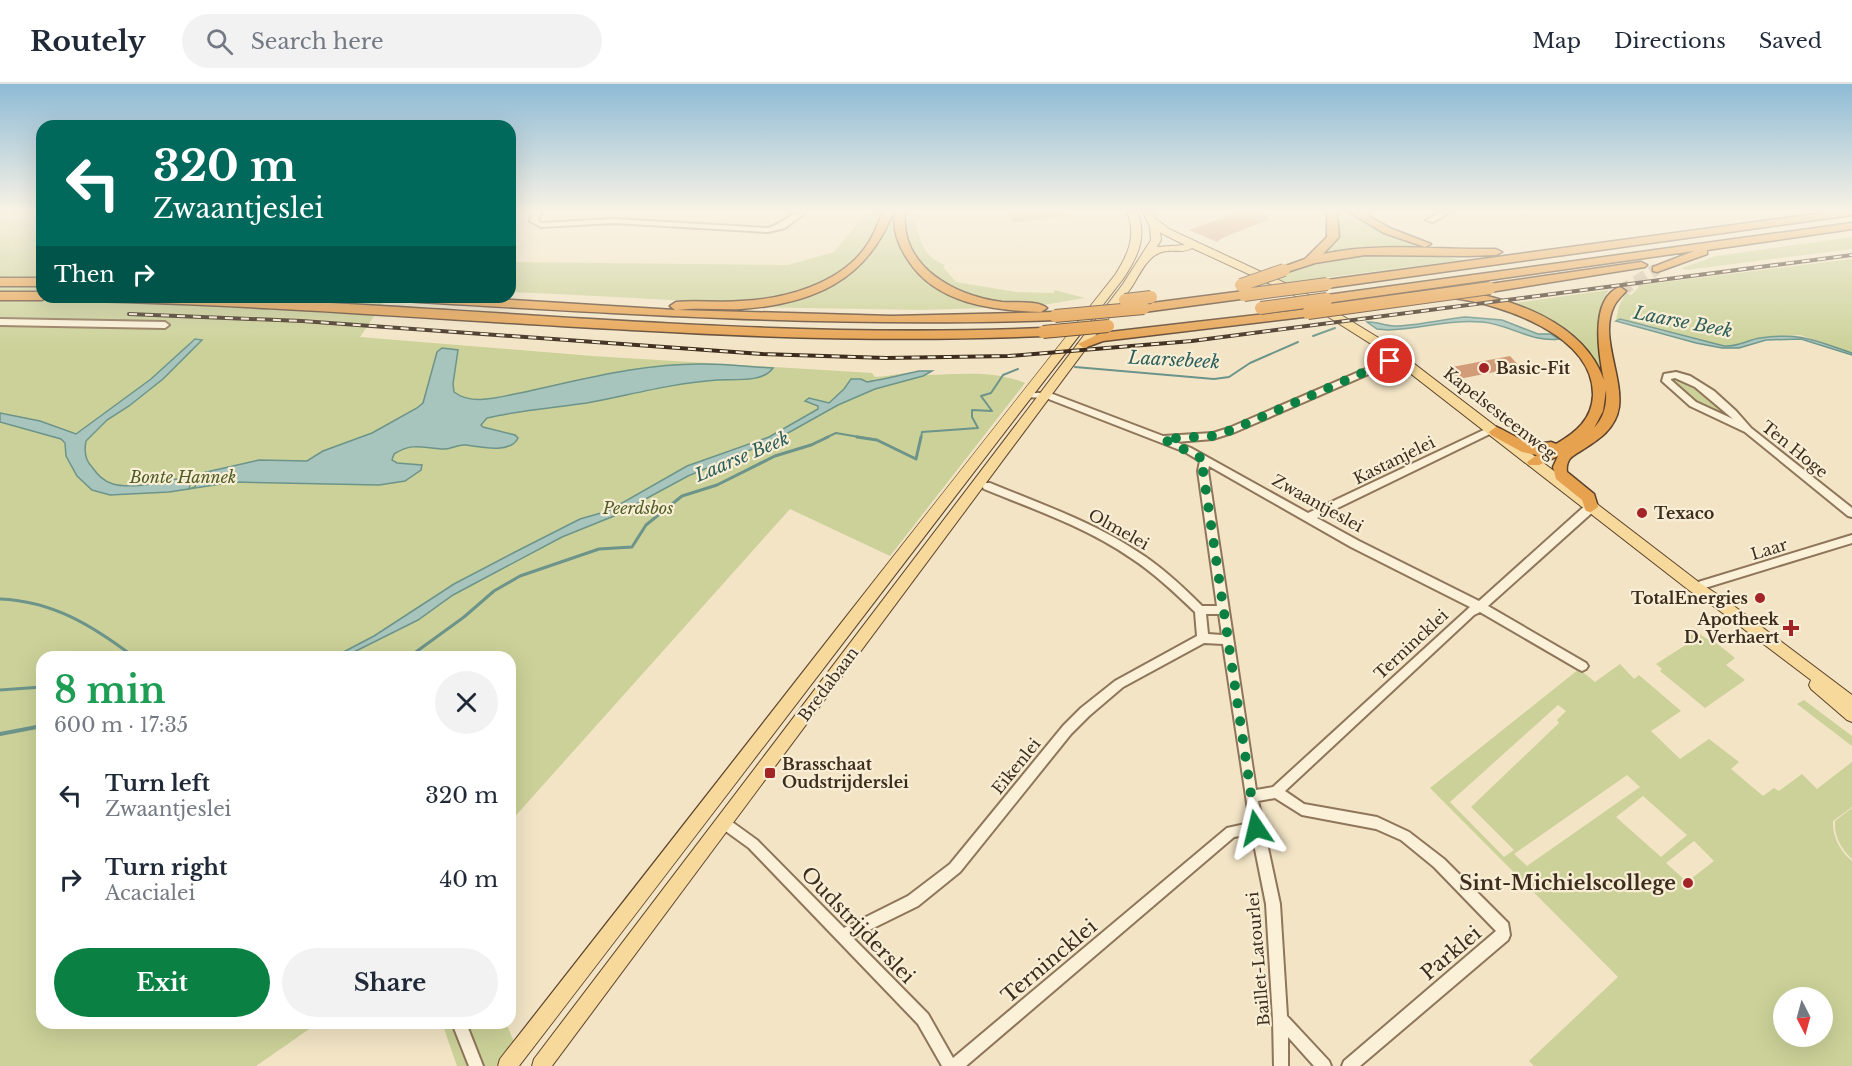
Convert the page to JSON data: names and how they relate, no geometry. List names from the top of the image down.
{
  "streets": {
    "main road": ["Kapelsesteenweg", "Bredabaan"],
    "street": [
      "Ten Hoge",
      "Kastanjelei",
      "Zwaantjeslei",
      "Olmelei",
      "Laar",
      "Ternincklei",
      "Eikenlei",
      "Oudstrijderslei",
      "Parklei",
      "Baillet-Latourlei"
    ]
  },
  "crossings": [
    ["Kapelsesteenweg", "Kastanjelei"],
    ["Kapelsesteenweg", "Laar"],
    ["Kapelsesteenweg", "Ternincklei"],
    ["Kastanjelei", "Zwaantjeslei"],
    ["Zwaantjeslei", "Ternincklei"],
    ["Zwaantjeslei", "Bredabaan"],
    ["Zwaantjeslei", "Baillet-Latourlei"],
    ["Ternincklei", "Parklei"],
    ["Ternincklei", "Baillet-Latourlei"],
    ["Bredabaan", "Oudstrijderslei"],
    ["Eikenlei", "Oudstrijderslei"]
  ],
  "water": ["Laarse Beek", "Laarsebeek"],
  "parks": ["Bonte Hannek", "Peerdsbos"],
  "places": {
    "other": [
      "Basic-Fit",
      "Texaco",
      "TotalEnergies",
      "Sint-Michielscollege"
    ],
    "health": ["Apotheek D. Verhaert"],
    "transit": ["Brasschaat Oudstrijderslei"]
  },
  "north": "bottom",
  "page": {
    "header": "Routely",
    "search": "Search here",
    "nav": ["Map", "Directions", "Saved"],
    "turn": ["320 m", "Zwaantjeslei"],
    "then": "Then",
    "heading": ["8 min", "600 m · 17:35"],
    "list": [
      {
        "name": "Turn left",
        "note": "Zwaantjeslei",
        "value": "320 m"
      },
      {
        "name": "Turn right",
        "note": "Acacialei",
        "value": "40 m"
      }
    ],
    "buttons": ["Exit", "Share"]
  }
}
